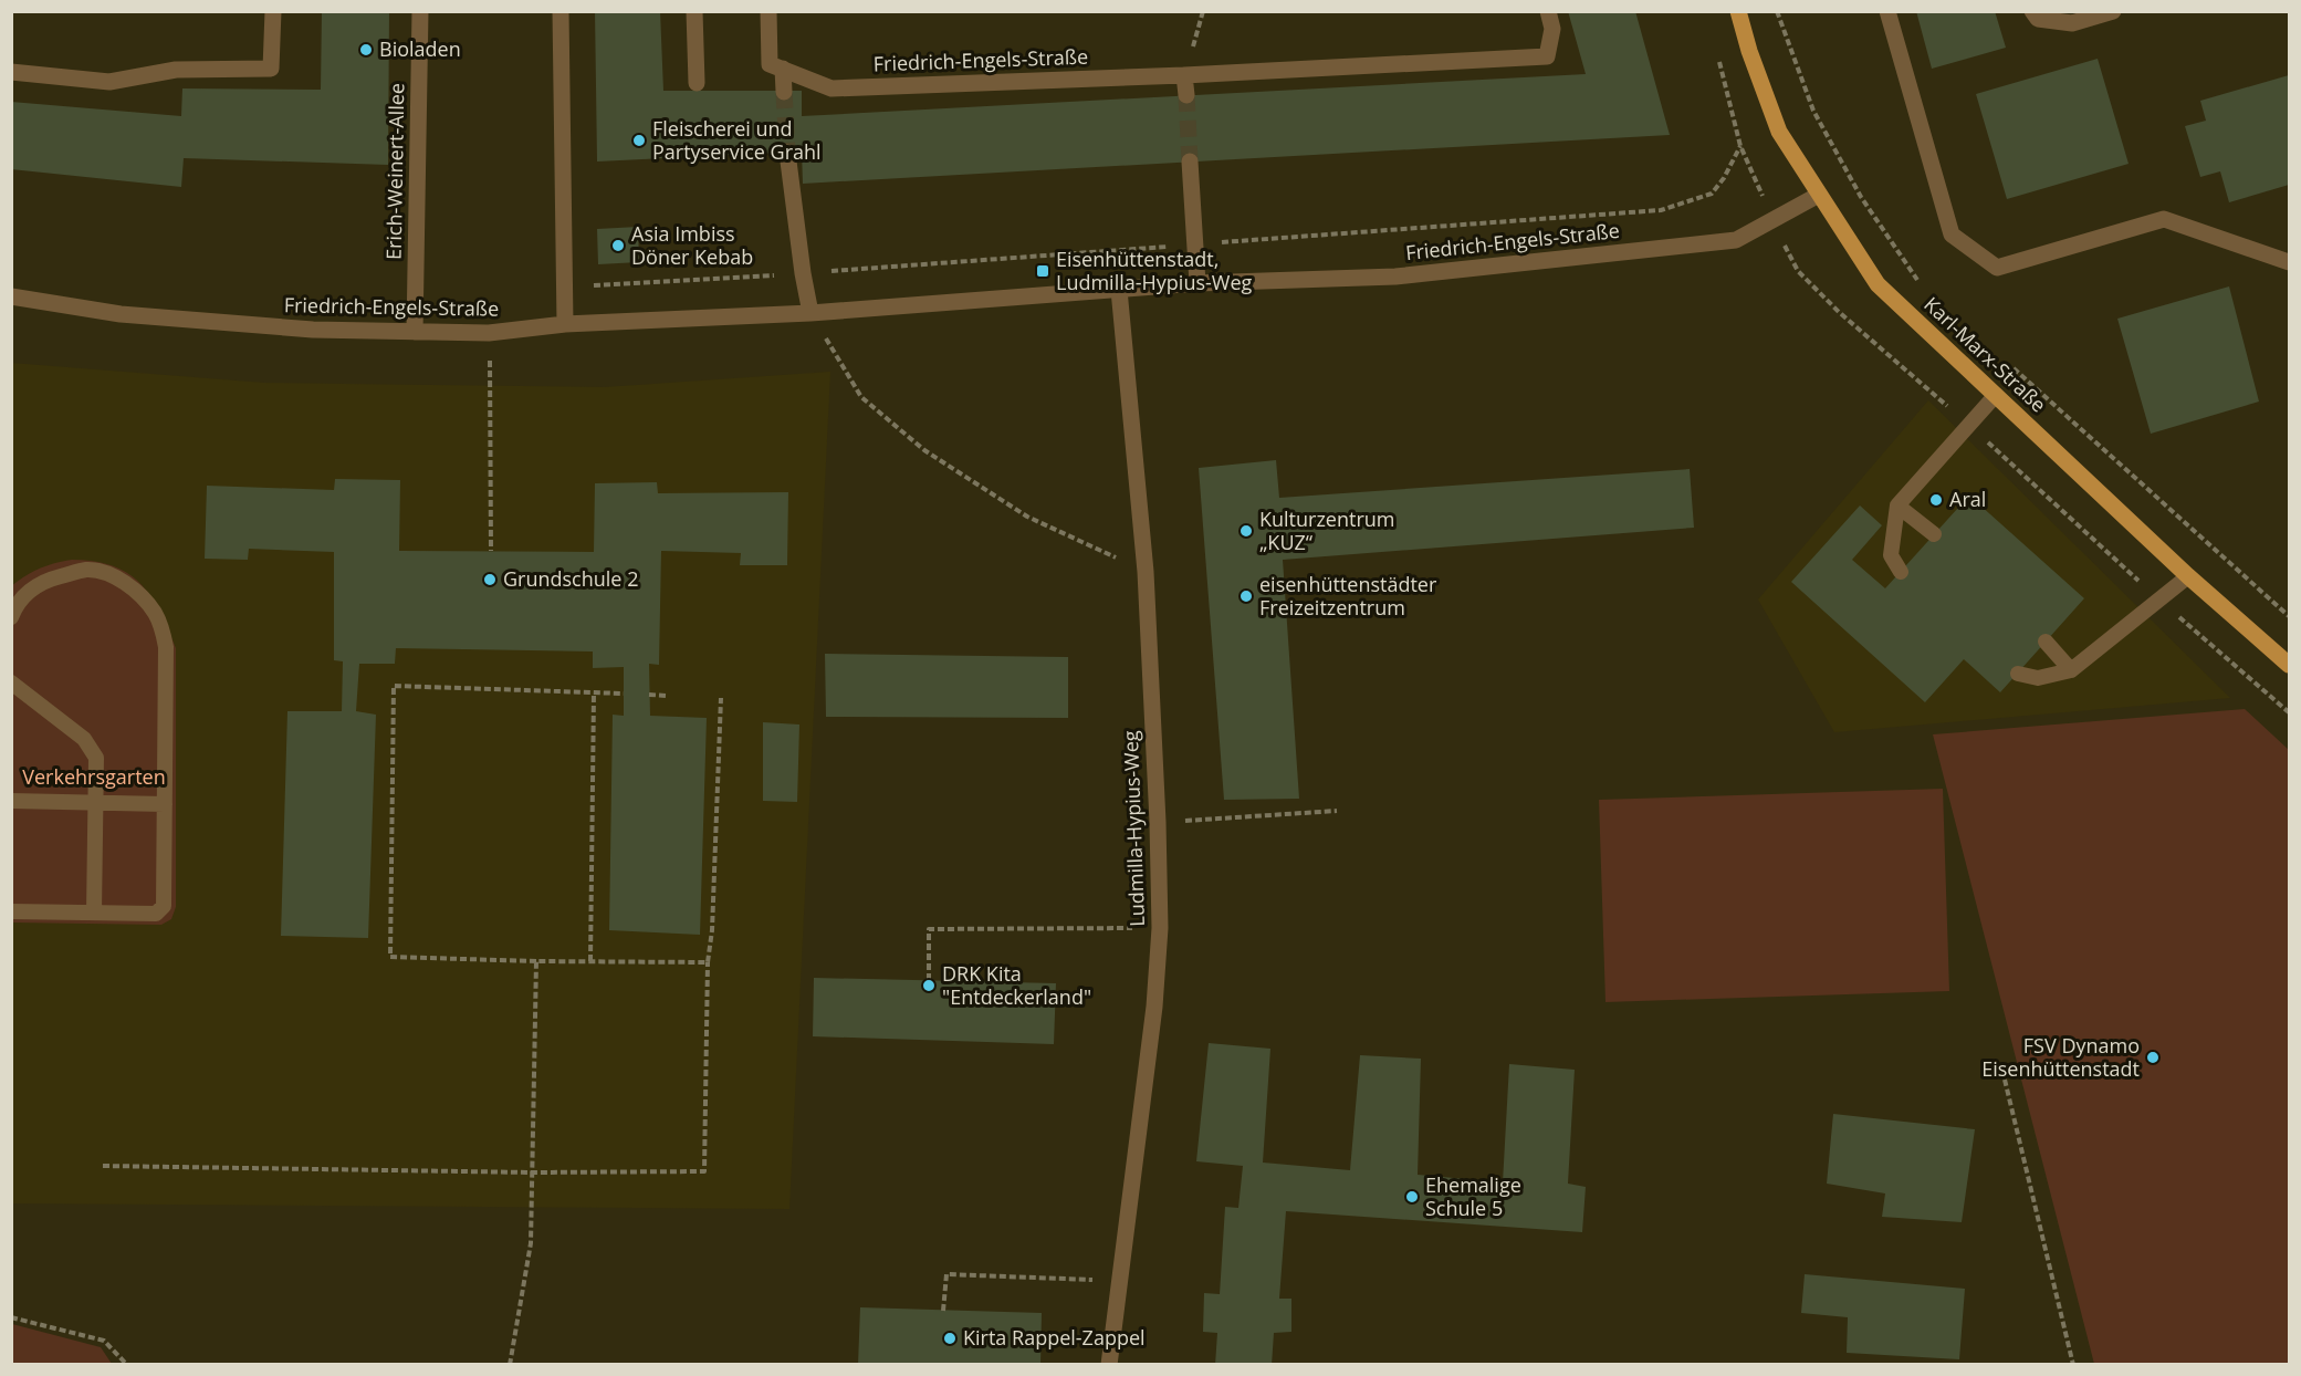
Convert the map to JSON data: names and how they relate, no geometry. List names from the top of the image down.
{
  "streets": {
    "main road": ["Karl-Marx-Straße"],
    "street": ["Friedrich-Engels-Straße", "Erich-Weinert-Allee", "Ludmilla-Hypius-Weg"]
  },
  "crossings": [
    ["Friedrich-Engels-Straße", "Erich-Weinert-Allee"],
    ["Friedrich-Engels-Straße", "Karl-Marx-Straße"],
    ["Friedrich-Engels-Straße", "Ludmilla-Hypius-Weg"]
  ],
  "parks": ["Verkehrsgarten"],
  "places": {
    "other": [
      "Bioladen",
      "Fleischerei und Partyservice Grahl",
      "Asia Imbiss Döner Kebab",
      "Aral",
      "Kulturzentrum „KUZ“",
      "Grundschule 2",
      "eisenhüttenstädter Freizeitzentrum",
      "DRK Kita \"Entdeckerland\"",
      "FSV Dynamo Eisenhüttenstadt",
      "Ehemalige Schule 5",
      "Kirta Rappel-Zappel"
    ],
    "transit": ["Eisenhüttenstadt, Ludmilla-Hypius-Weg"]
  }
}
